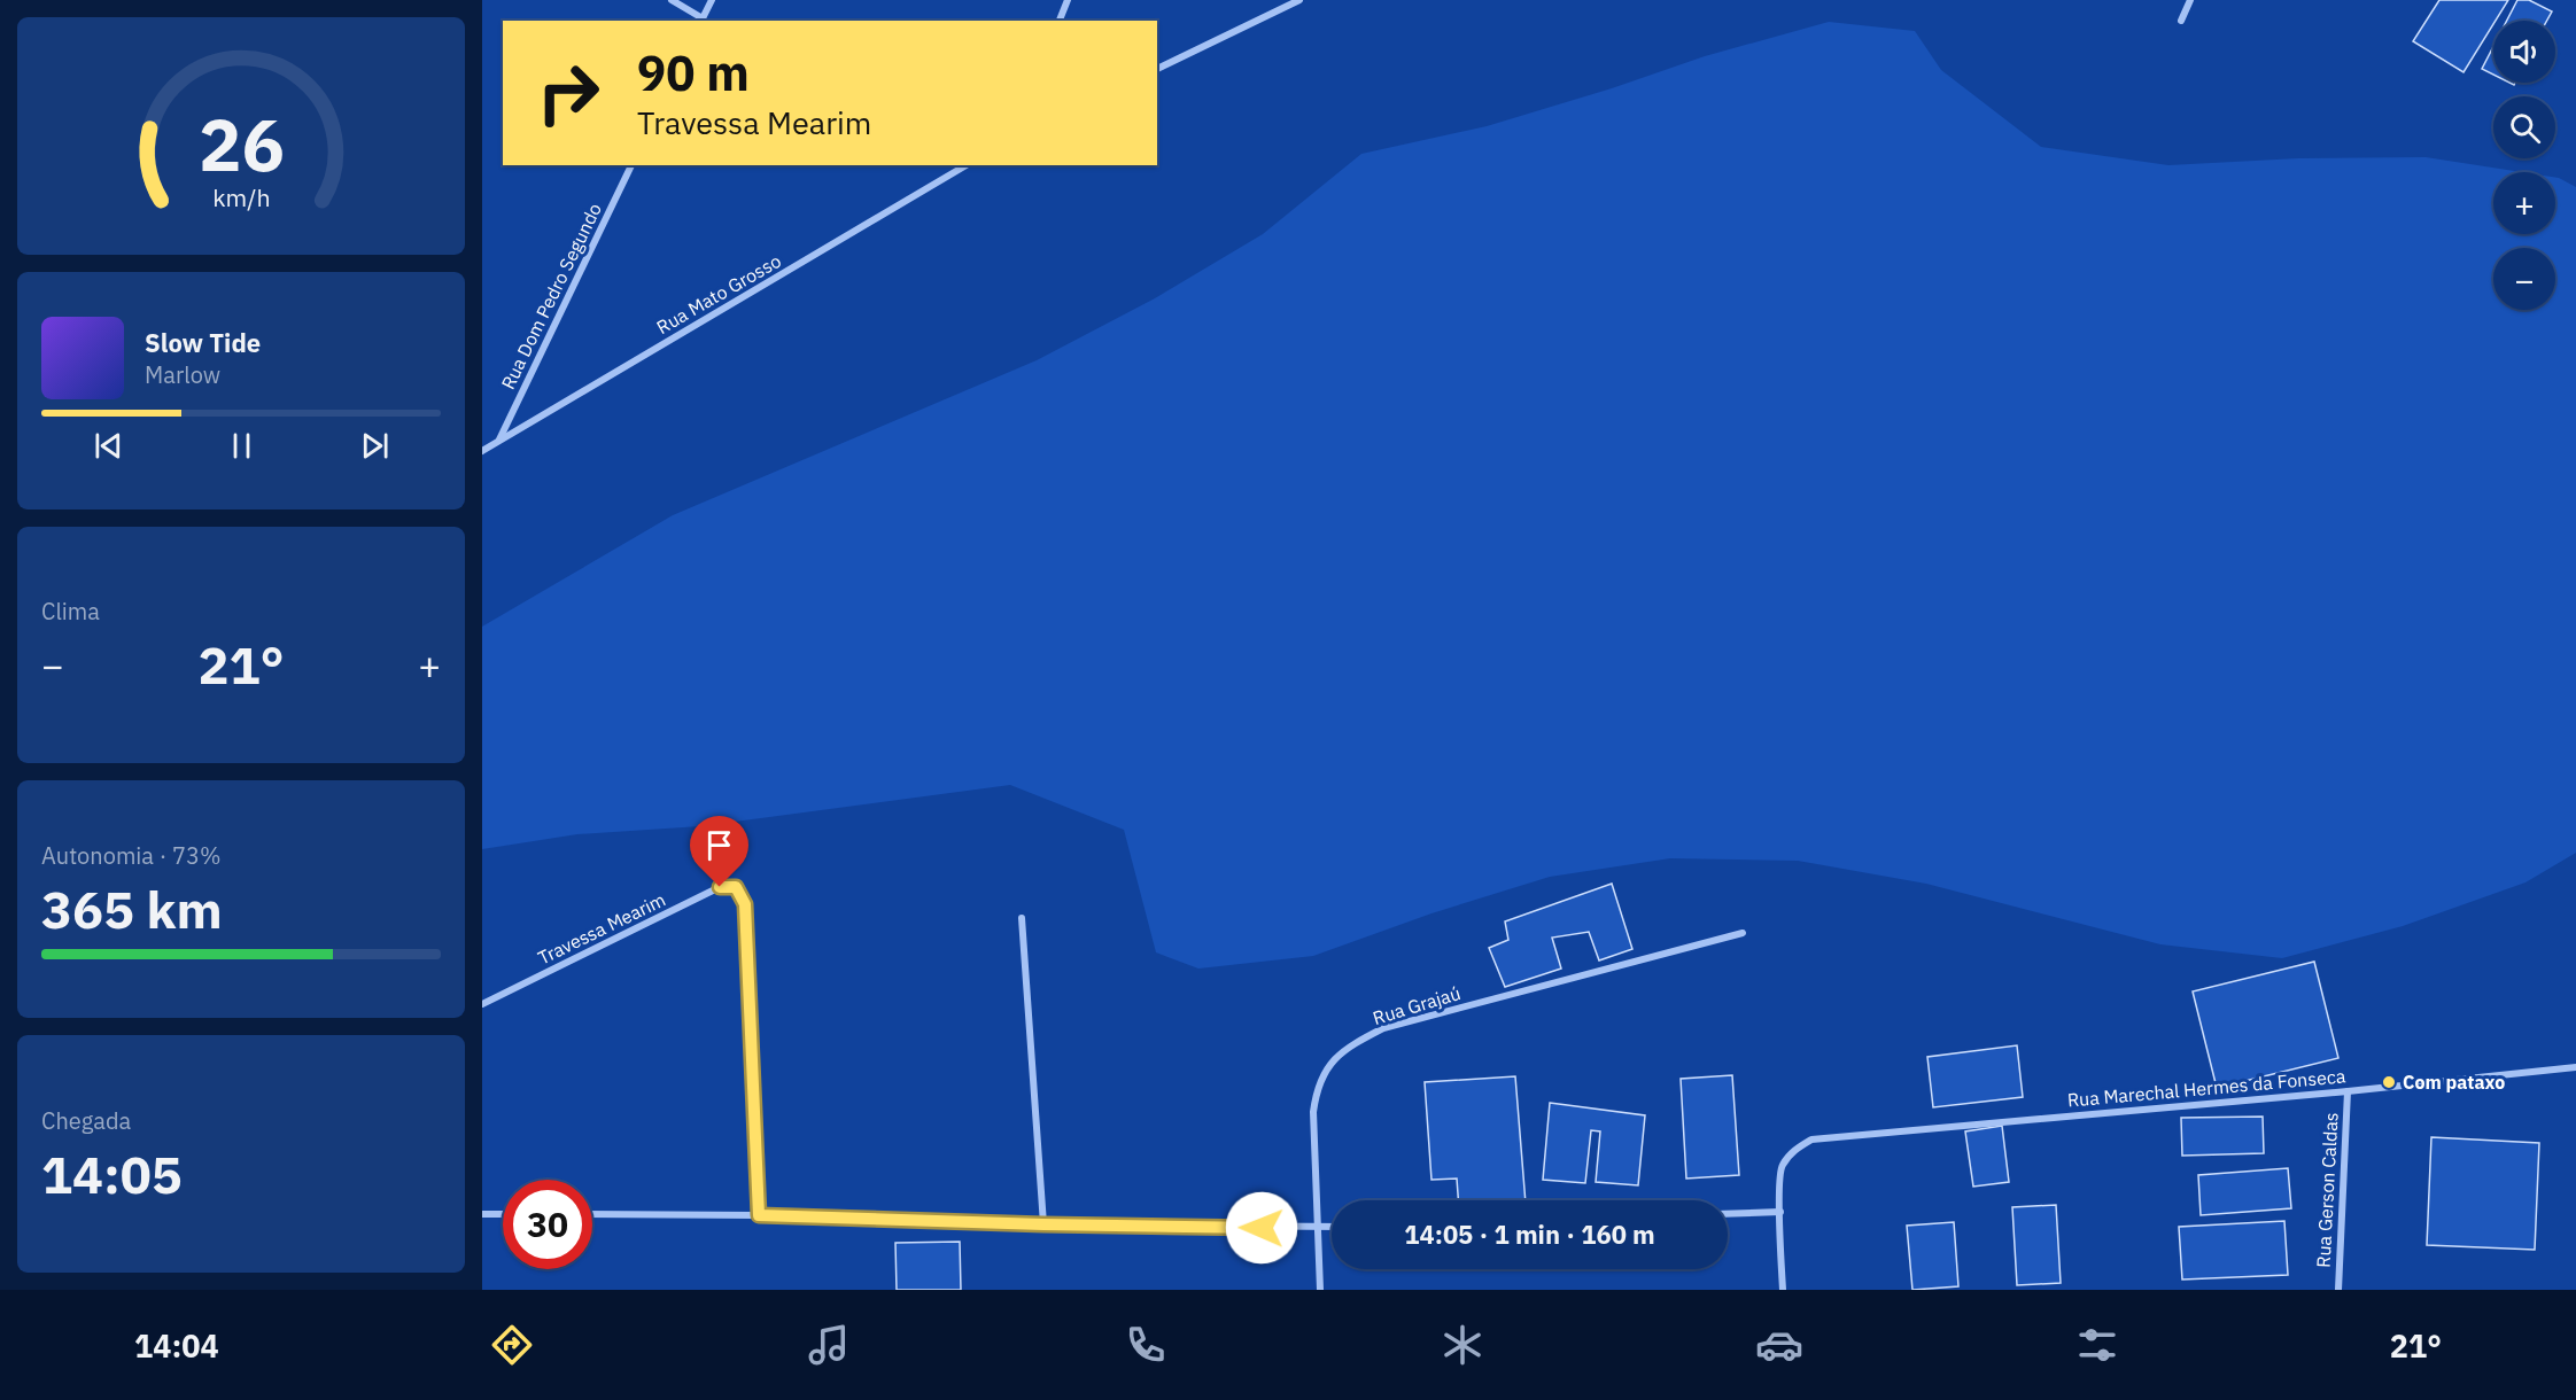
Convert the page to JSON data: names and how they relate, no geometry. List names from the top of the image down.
{
  "streets": {
    "street": [
      "Rua Mato Grosso",
      "Rua Dom Pedro Segundo",
      "Travessa Mearim",
      "Rua Grajaú",
      "Rua Marechal Hermes da Fonseca",
      "Rua Gerson Caldas"
    ]
  },
  "crossings": [
    ["Rua Mato Grosso", "Rua Dom Pedro Segundo"],
    ["Rua Marechal Hermes da Fonseca", "Rua Gerson Caldas"]
  ],
  "places": ["Com pataxo"],
  "page": {
    "map_buttons": ["+", "−"],
    "turn": ["90 m", "Travessa Mearim"],
    "song": ["Slow Tide", "Marlow"],
    "tile": [
      "Clima",
      ["Autonomia · 73%", "365 km"],
      ["Chegada", "14:05"]
    ],
    "heat": ["−", "21°", "+"],
    "limit": "30",
    "trip": "14:05 · 1 min · 160 m",
    "tabs": ["14:04", "21°"],
    "gauge": ["26", "km/h"]
  }
}
